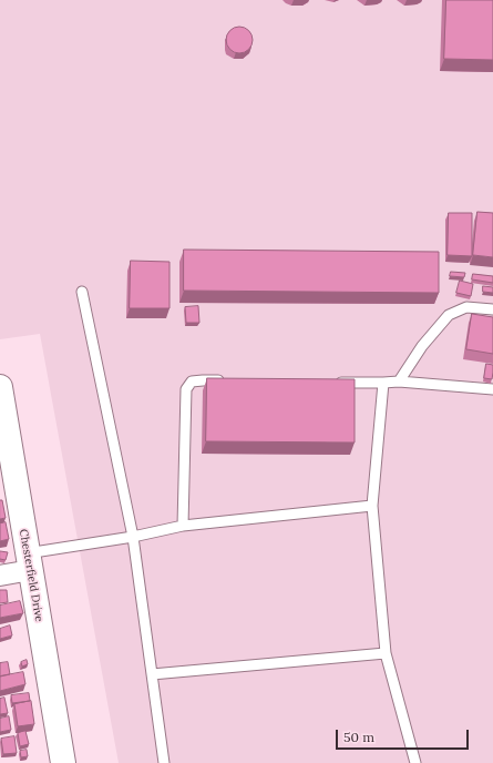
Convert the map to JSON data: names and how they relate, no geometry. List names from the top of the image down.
{
  "streets": {
    "street": ["Chesterfield Drive"]
  },
  "scale_bar": "50 m"
}
